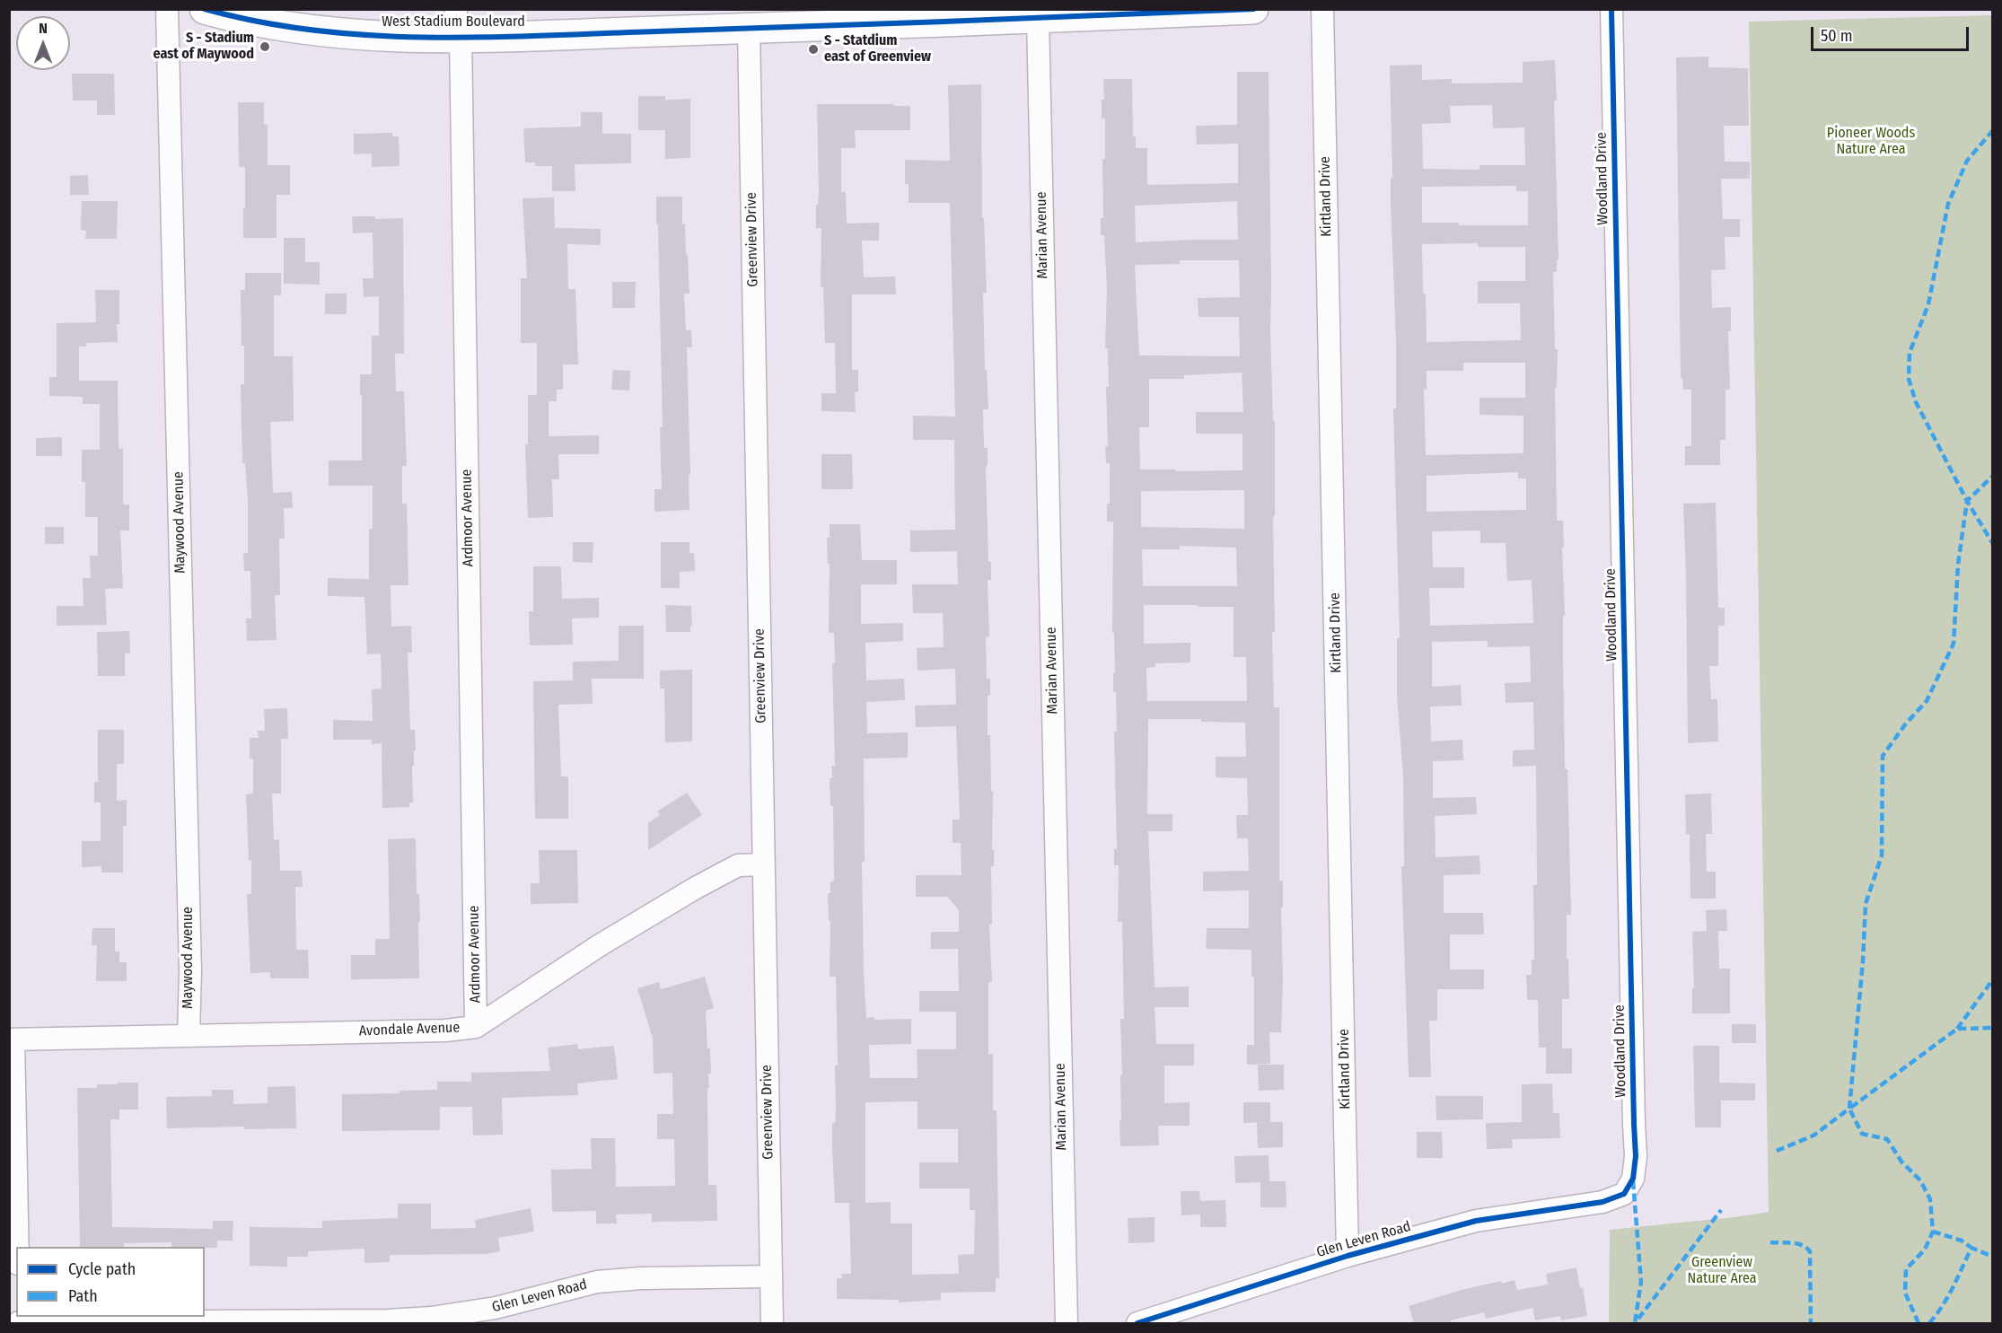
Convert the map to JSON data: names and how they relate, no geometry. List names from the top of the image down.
{
  "streets": {
    "main road": ["West Stadium Boulevard"],
    "street": [
      "Woodland Drive",
      "Kirtland Drive",
      "Marian Avenue",
      "Greenview Drive",
      "Ardmoor Avenue",
      "Maywood Avenue",
      "Avondale Avenue",
      "Glen Leven Road"
    ]
  },
  "crossings": [
    ["West Stadium Boulevard", "Marian Avenue"],
    ["West Stadium Boulevard", "Greenview Drive"],
    ["West Stadium Boulevard", "Ardmoor Avenue"],
    ["Woodland Drive", "Glen Leven Road"],
    ["Kirtland Drive", "Glen Leven Road"],
    ["Greenview Drive", "Avondale Avenue"],
    ["Greenview Drive", "Glen Leven Road"],
    ["Ardmoor Avenue", "Avondale Avenue"],
    ["Maywood Avenue", "Avondale Avenue"]
  ],
  "parks": ["Pioneer Woods Nature Area", "Greenview Nature Area"],
  "places": ["S - Stadium east of Maywood", "S - Statdium east of Greenview"],
  "legend": ["Cycle path", "Path"],
  "scale_bar": "50 m",
  "north": "top"
}
